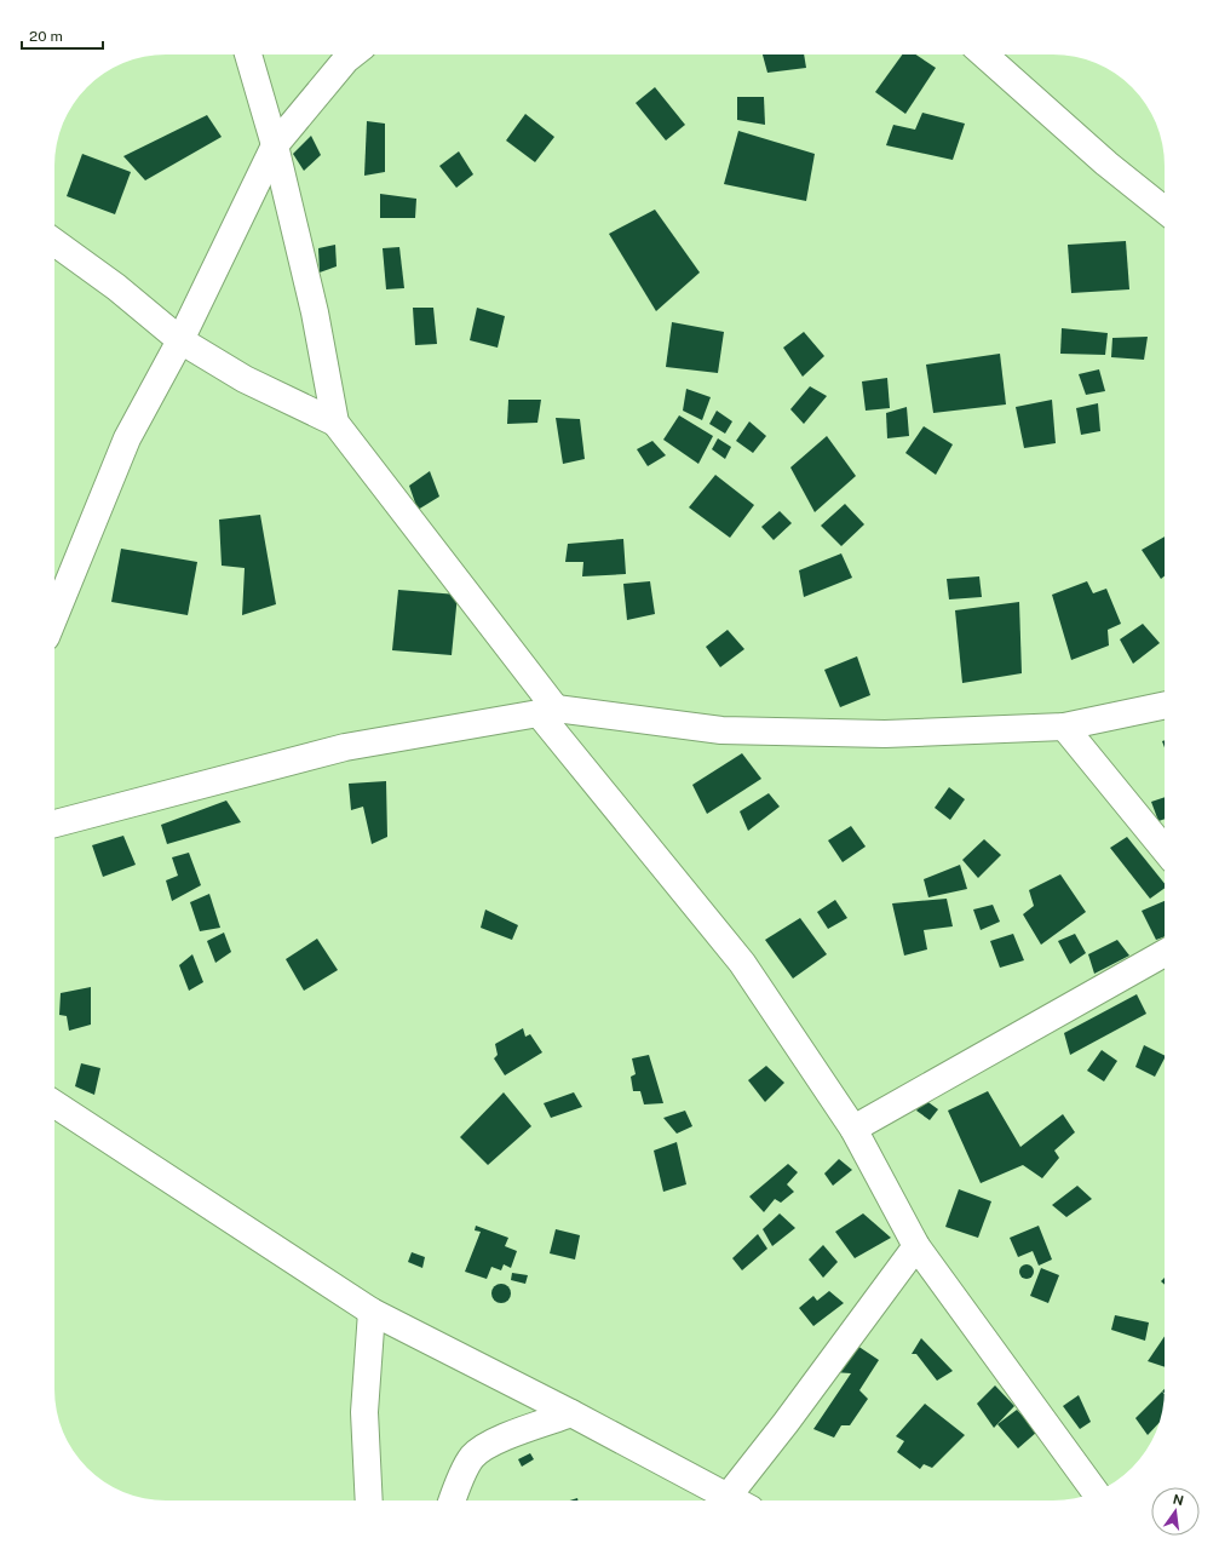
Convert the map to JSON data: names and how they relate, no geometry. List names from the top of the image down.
{
  "scale_bar": "20 m",
  "north": "top"
}
